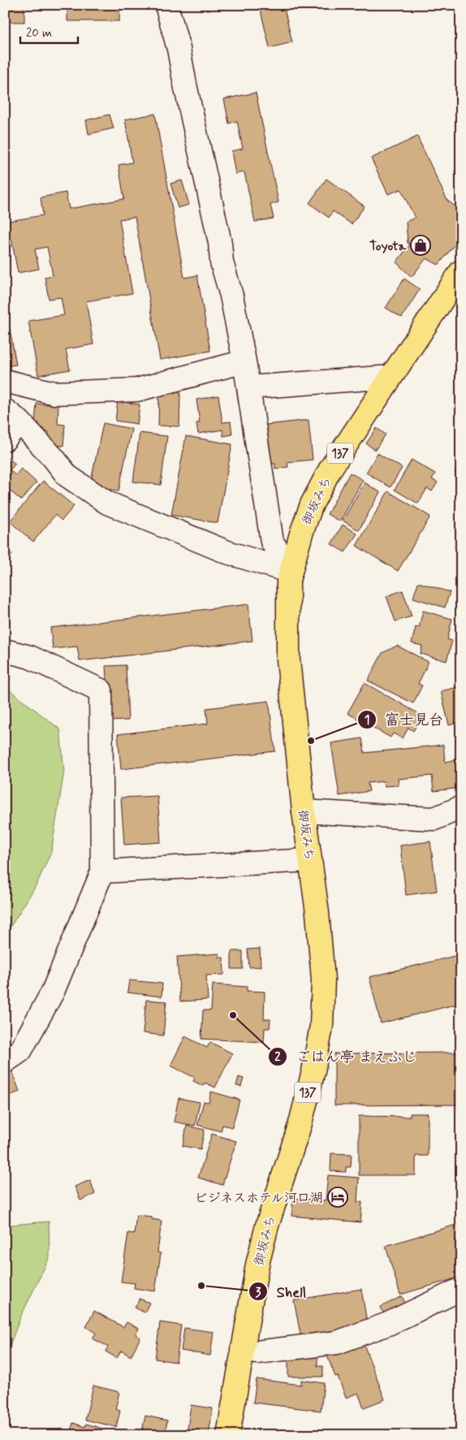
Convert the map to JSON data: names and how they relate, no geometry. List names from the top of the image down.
{
  "streets": {
    "highway": ["137", "御坂みち"]
  },
  "places": {
    "shop": ["Toyota"],
    "other": ["富士見台", "ごはん亭 まえふじ", "Shell"],
    "hotel": ["ビジネスホテル河口湖"]
  },
  "scale_bar": "20 m"
}
